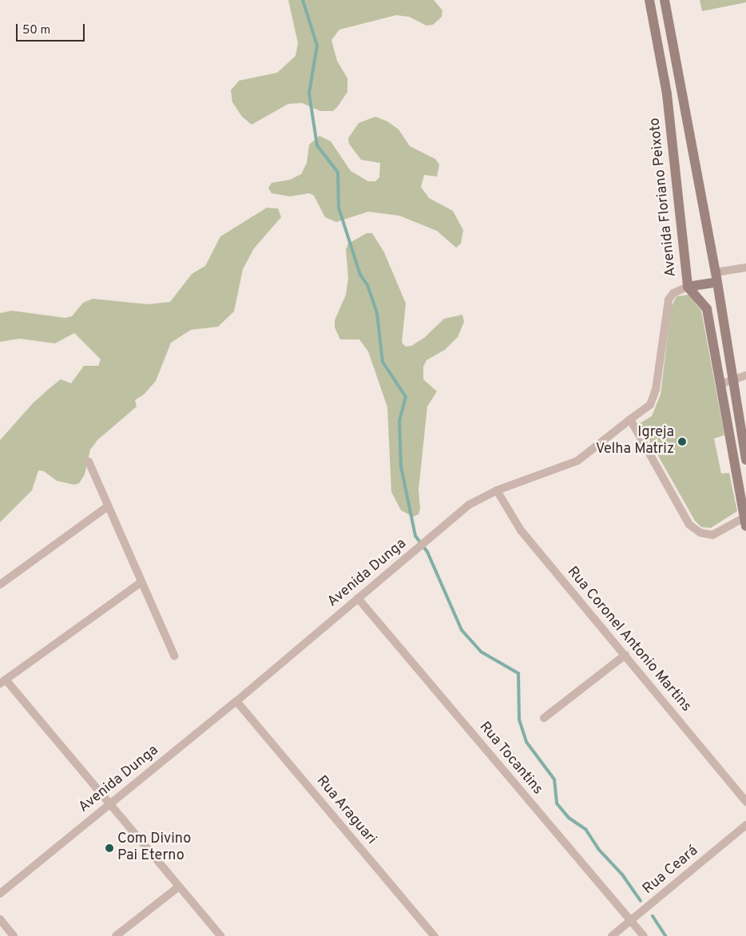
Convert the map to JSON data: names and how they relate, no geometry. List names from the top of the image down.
{
  "streets": {
    "street": [
      "Avenida Floriano Peixoto",
      "Avenida Dunga",
      "Rua Coronel Antonio Martins",
      "Rua Tocantins",
      "Rua Araguari",
      "Rua Ceará"
    ]
  },
  "crossings": [
    ["Avenida Floriano Peixoto", "Avenida Dunga"],
    ["Avenida Dunga", "Rua Coronel Antonio Martins"],
    ["Avenida Dunga", "Rua Tocantins"],
    ["Avenida Dunga", "Rua Araguari"],
    ["Rua Tocantins", "Rua Ceará"]
  ],
  "places": ["Igreja Velha Matriz", "Com Divino Pai Eterno"],
  "scale_bar": "50 m"
}
